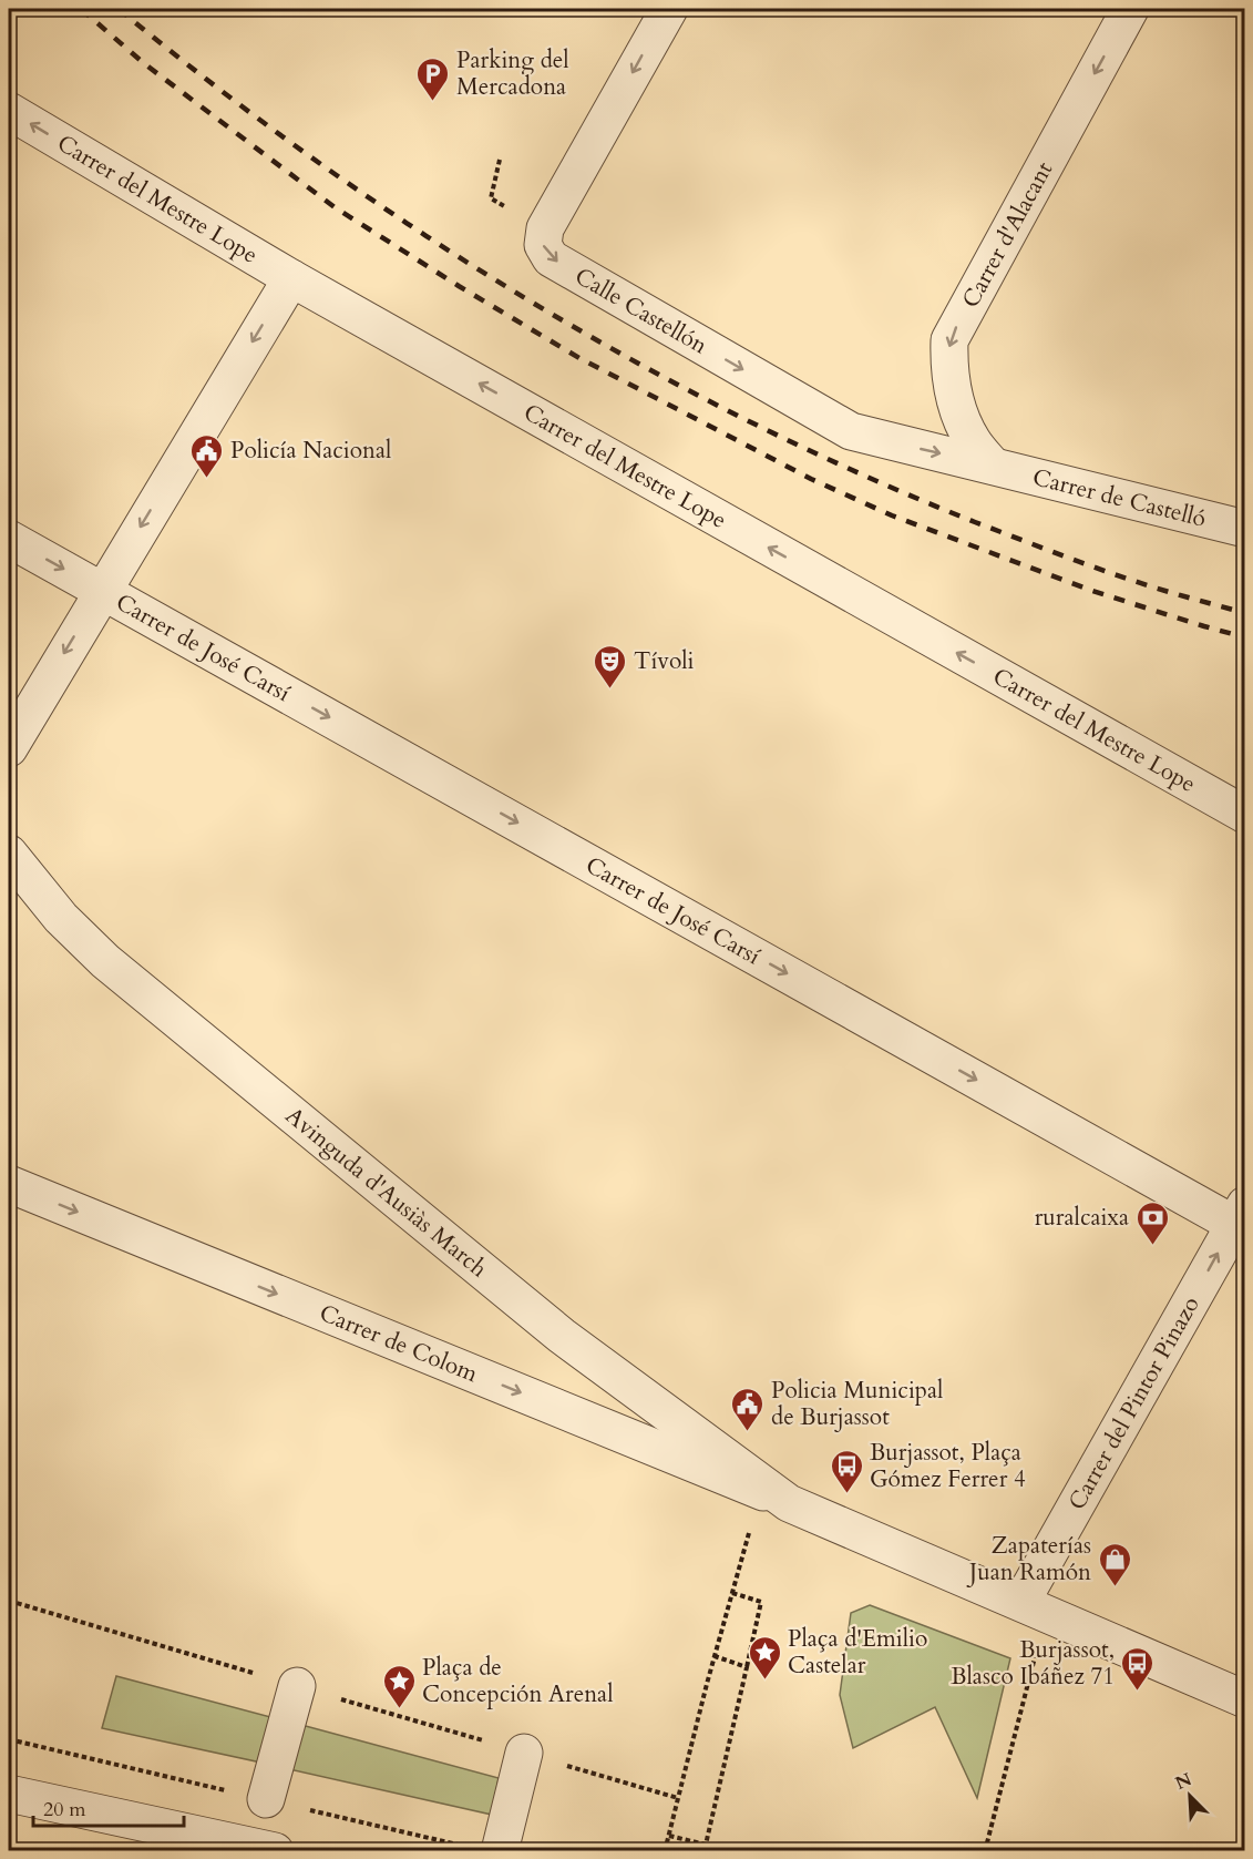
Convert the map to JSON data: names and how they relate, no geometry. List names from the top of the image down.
{
  "streets": {
    "street": [
      "Carrer del Mestre Lope",
      "Carrer d'Alacant",
      "Calle Castellón",
      "Carrer de Castelló",
      "Carrer de José Carsí",
      "Avinguda d'Ausiàs March",
      "Carrer de Colom",
      "Carrer del Pintor Pinazo"
    ]
  },
  "crossings": [
    ["Carrer d'Alacant", "Calle Castellón"],
    ["Carrer d'Alacant", "Carrer de Castelló"],
    ["Calle Castellón", "Carrer de Castelló"],
    ["Carrer de José Carsí", "Carrer del Pintor Pinazo"],
    ["Avinguda d'Ausiàs March", "Carrer de Colom"]
  ],
  "one_way": [
    "Carrer del Mestre Lope",
    "Carrer d'Alacant",
    "Carrer de José Carsí",
    "Carrer de Colom",
    "Carrer del Pintor Pinazo"
  ],
  "places": {
    "parking": ["Parking del Mercadona"],
    "public building": ["Policía Nacional", "Policia Municipal de Burjassot"],
    "theatre": ["Tívoli"],
    "bank": ["ruralcaixa"],
    "bus stop": ["Burjassot, Plaça Gómez Ferrer 4", "Burjassot, Blasco Ibáñez 71"],
    "shop": ["Zapaterías Juan Ramón"],
    "place": ["Plaça d'Emilio Castelar", "Plaça de Concepción Arenal"]
  },
  "scale_bar": "20 m",
  "north": "top left"
}
